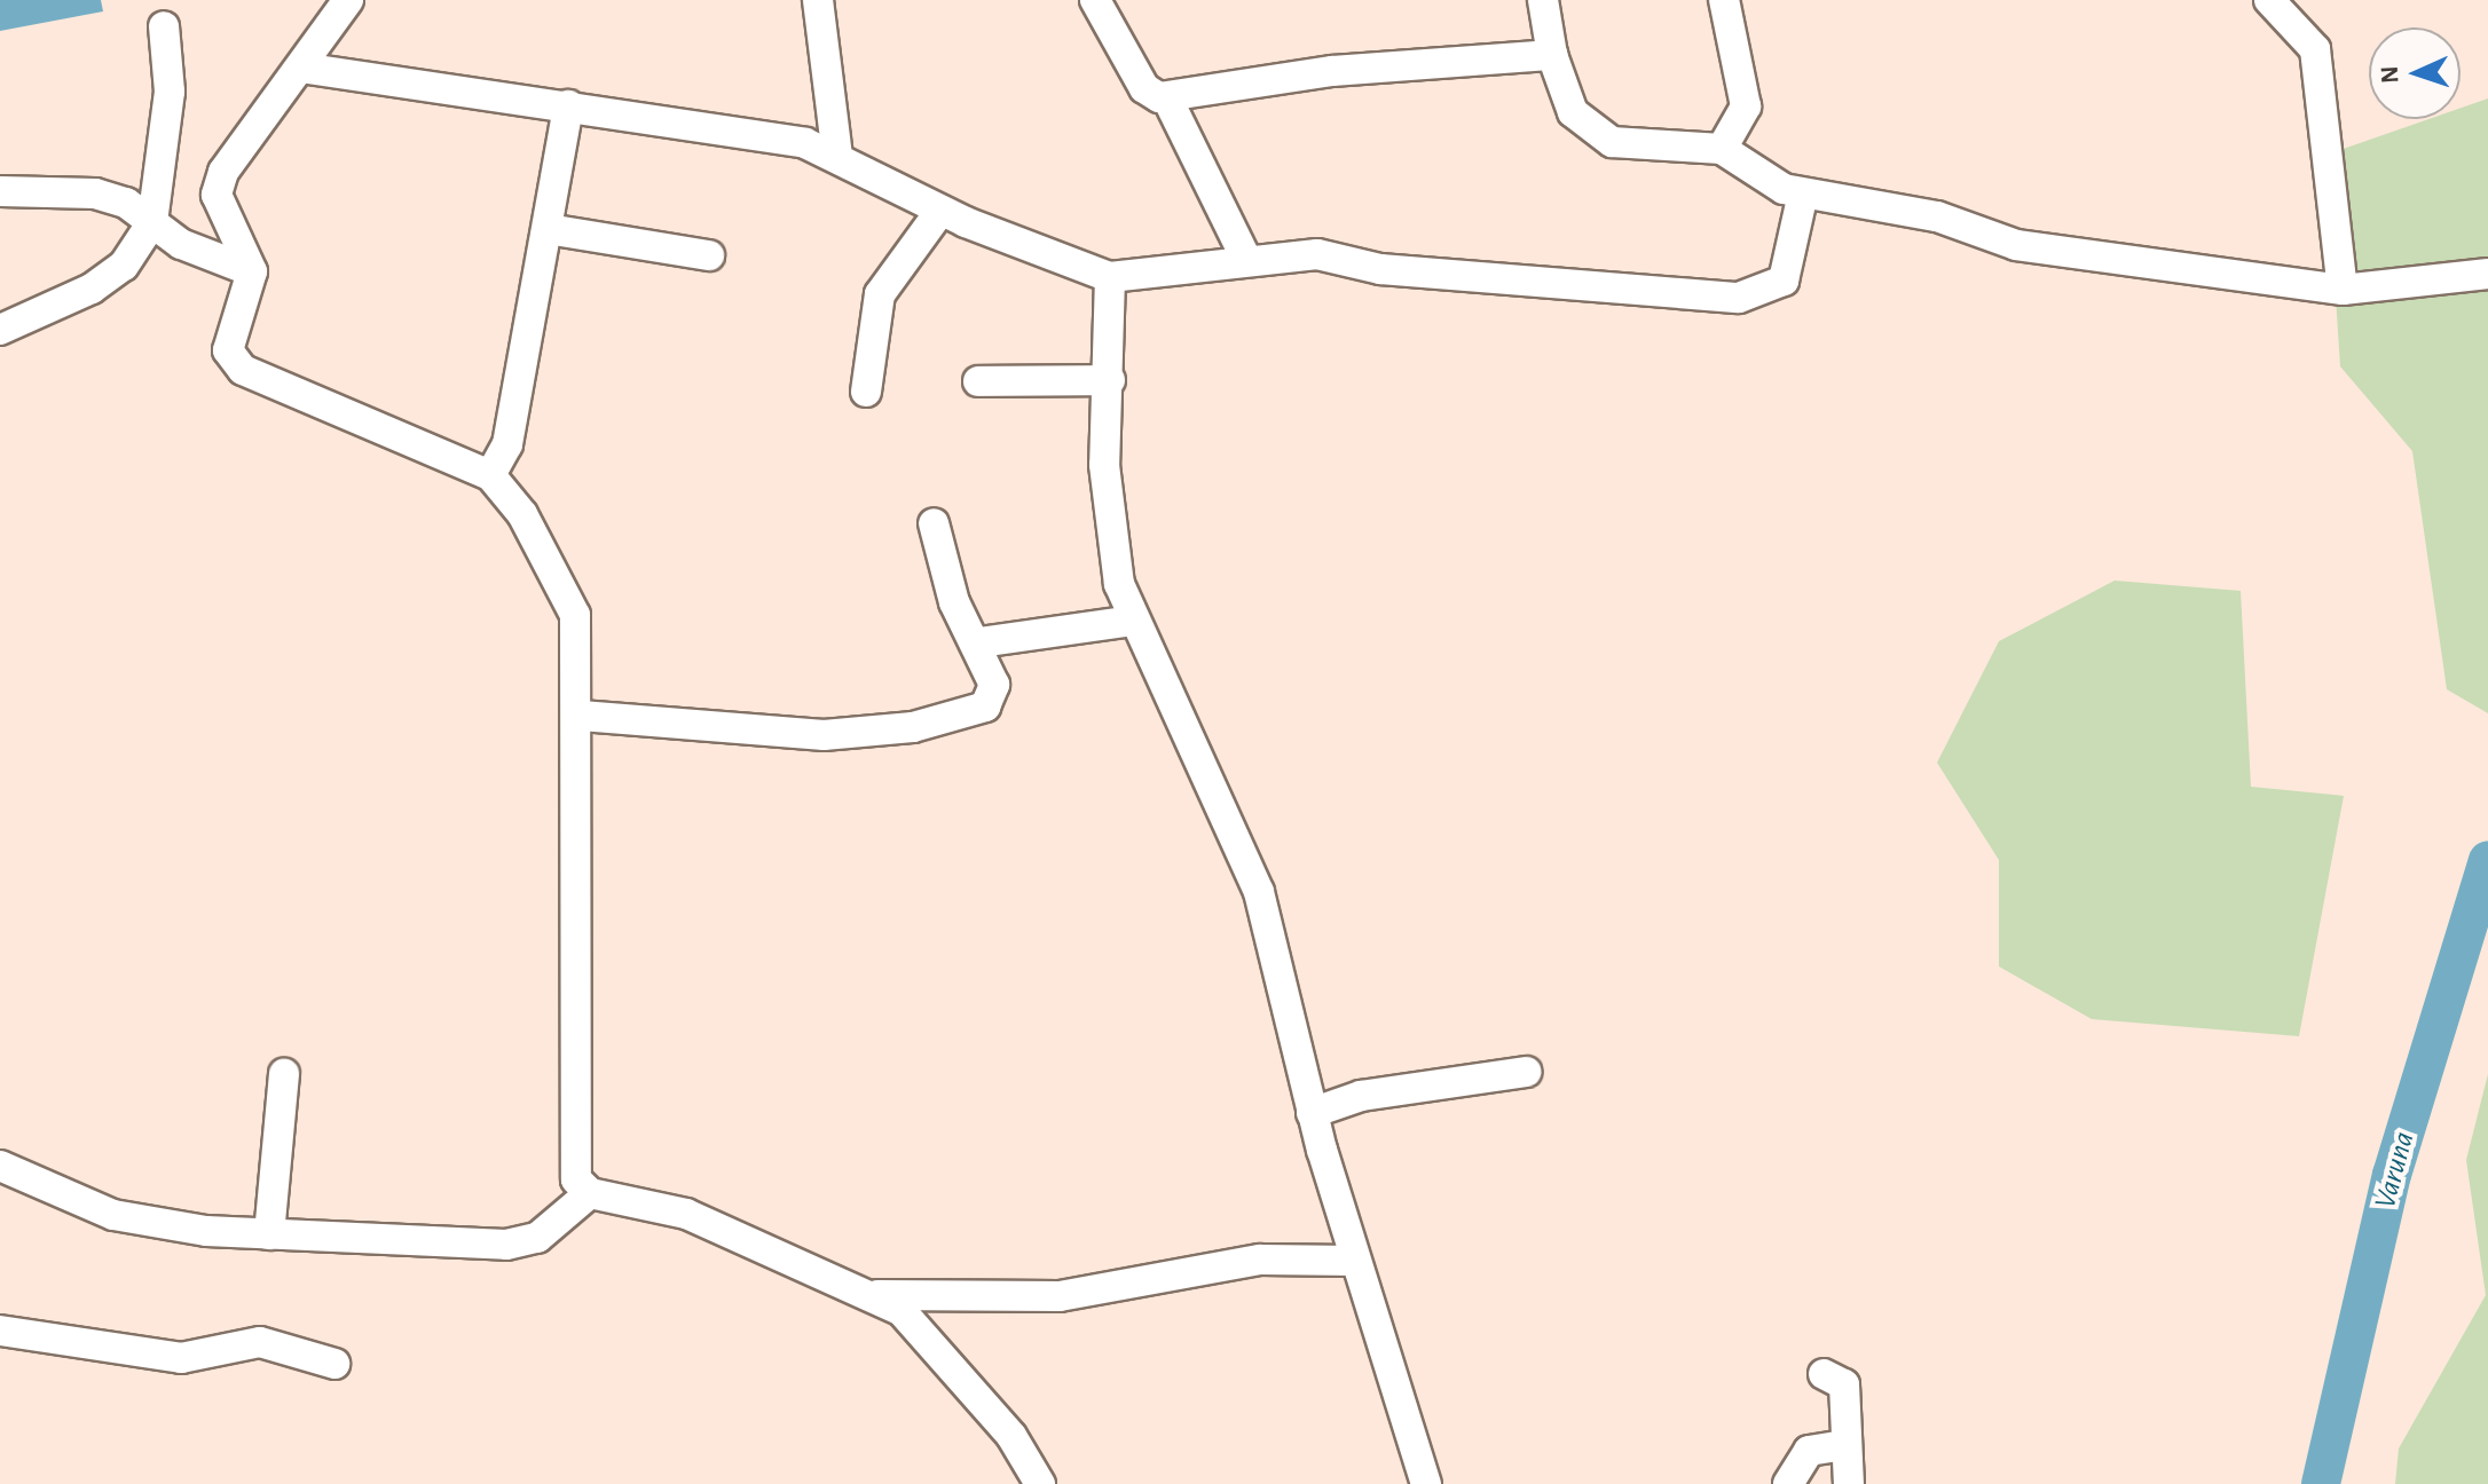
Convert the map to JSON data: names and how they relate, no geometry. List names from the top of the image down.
{
  "water": ["Varuna"],
  "north": "left"
}
